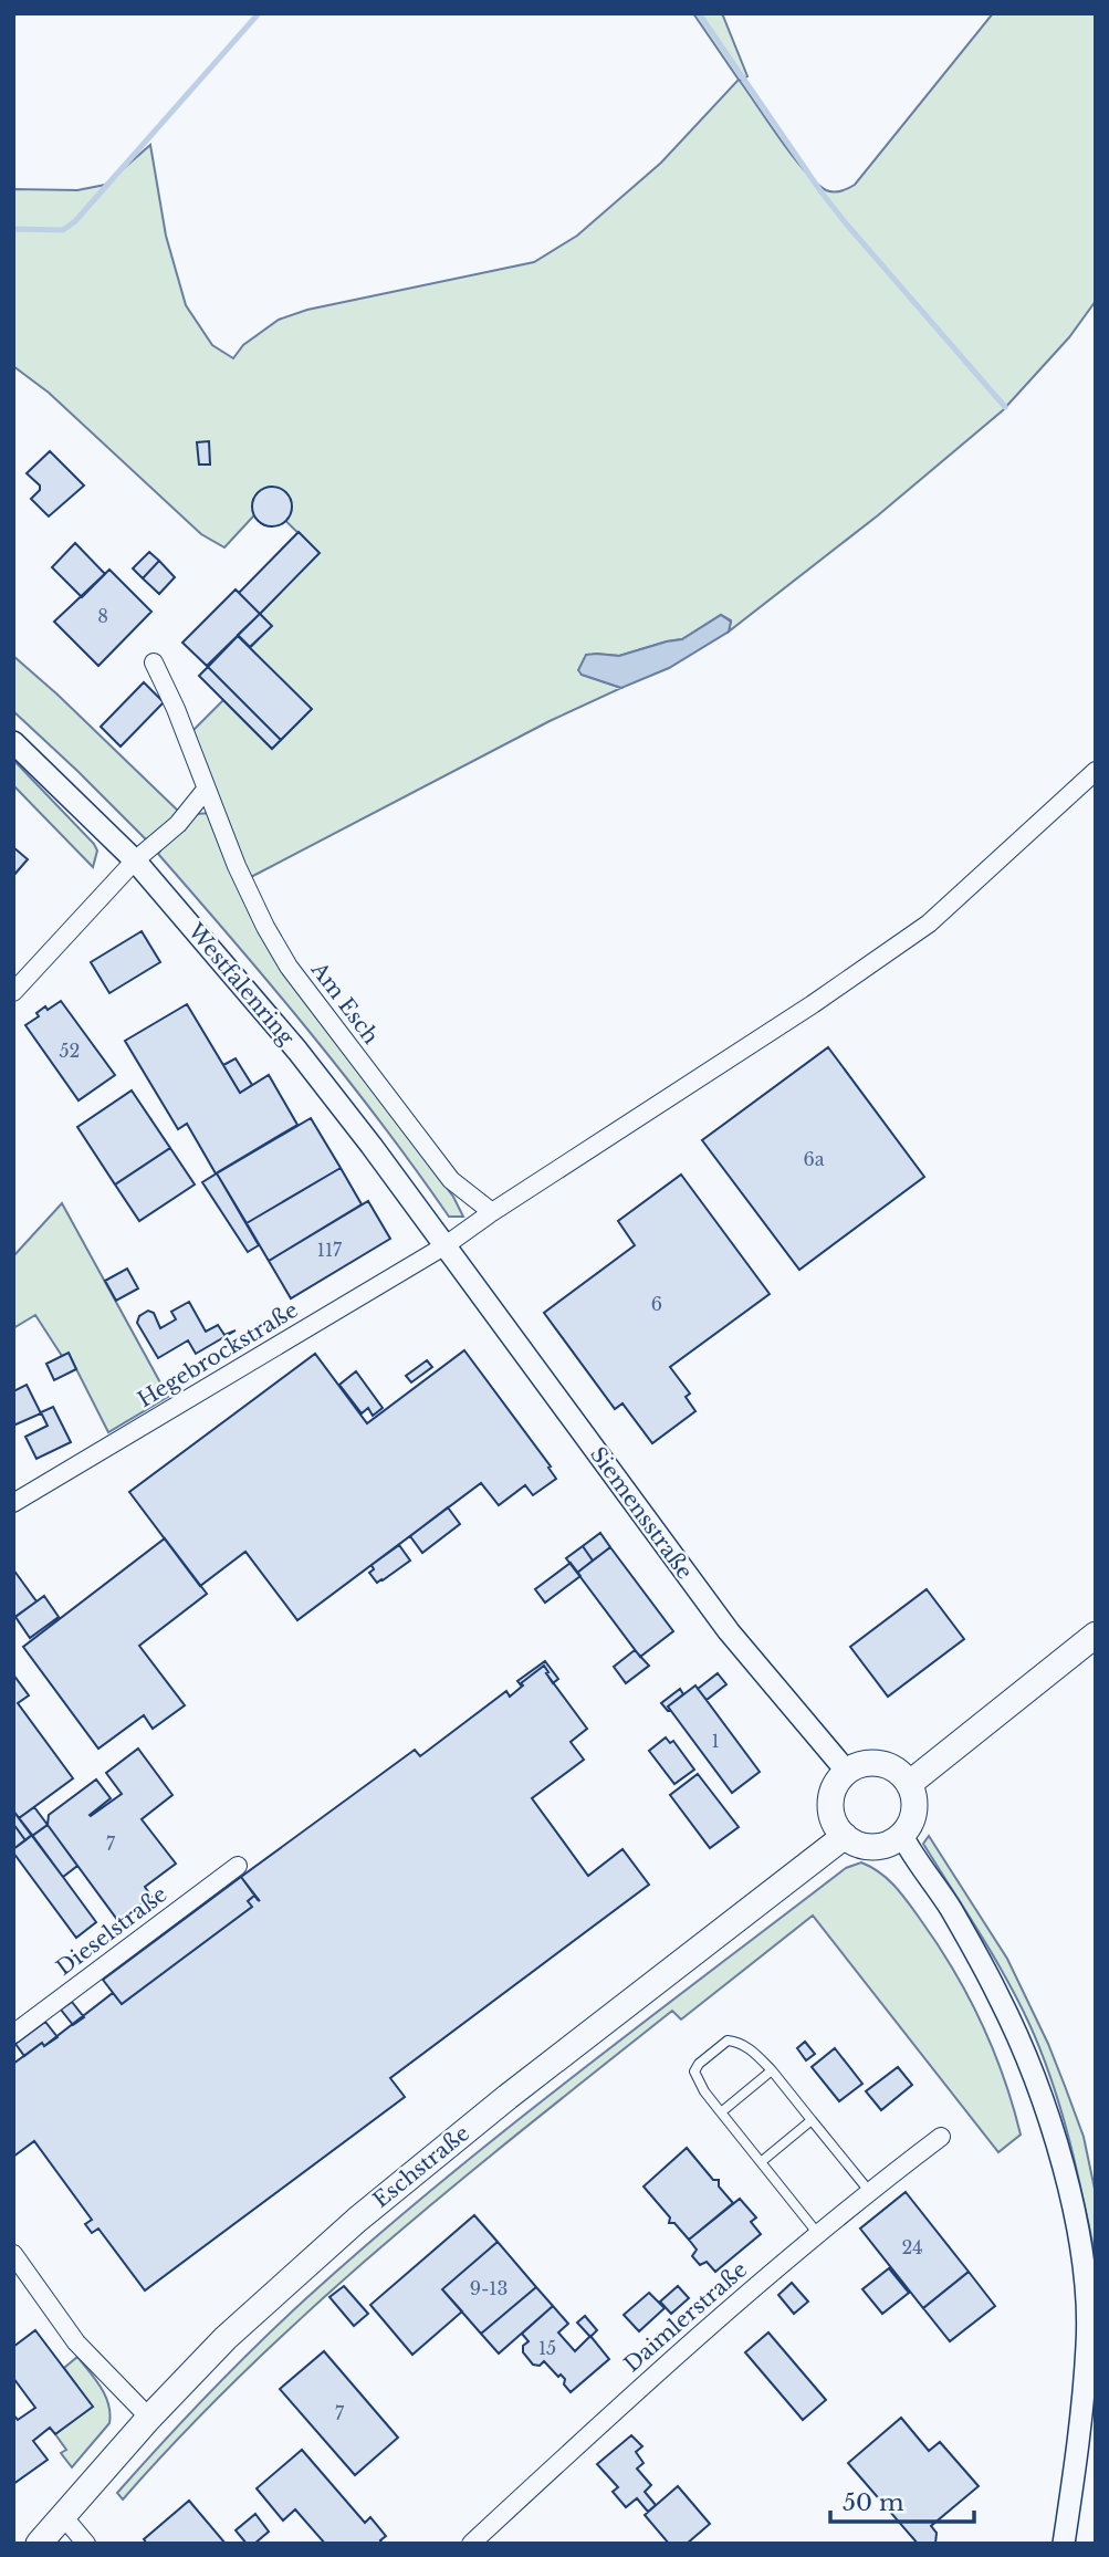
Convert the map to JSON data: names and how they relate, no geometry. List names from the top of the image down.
{
  "streets": {
    "main road": ["Eschstraße"],
    "street": [
      "Westfalenring",
      "Am Esch",
      "Hegebrockstraße",
      "Siemensstraße",
      "Dieselstraße",
      "Daimlerstraße"
    ]
  },
  "crossings": [
    ["Westfalenring", "Hegebrockstraße"],
    ["Westfalenring", "Siemensstraße"],
    ["Am Esch", "Hegebrockstraße"],
    ["Hegebrockstraße", "Siemensstraße"],
    ["Siemensstraße", "Eschstraße"]
  ],
  "house_numbers": [
    "8",
    "52",
    "6a",
    "117",
    "6",
    "1",
    "7",
    "24",
    "9-13",
    "15",
    "7"
  ],
  "scale_bar": "50 m"
}
